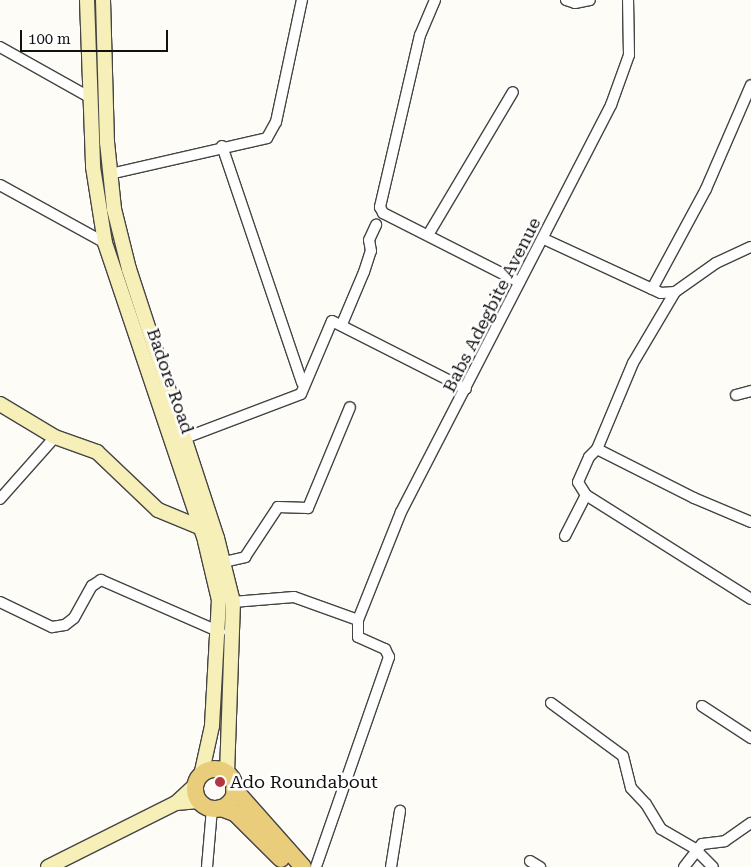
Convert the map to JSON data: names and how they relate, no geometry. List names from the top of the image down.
{
  "streets": {
    "main road": ["Badore Road"],
    "street": ["Babs Adegbite Avenue"]
  },
  "places": ["Ado Roundabout"],
  "scale_bar": "100 m"
}
